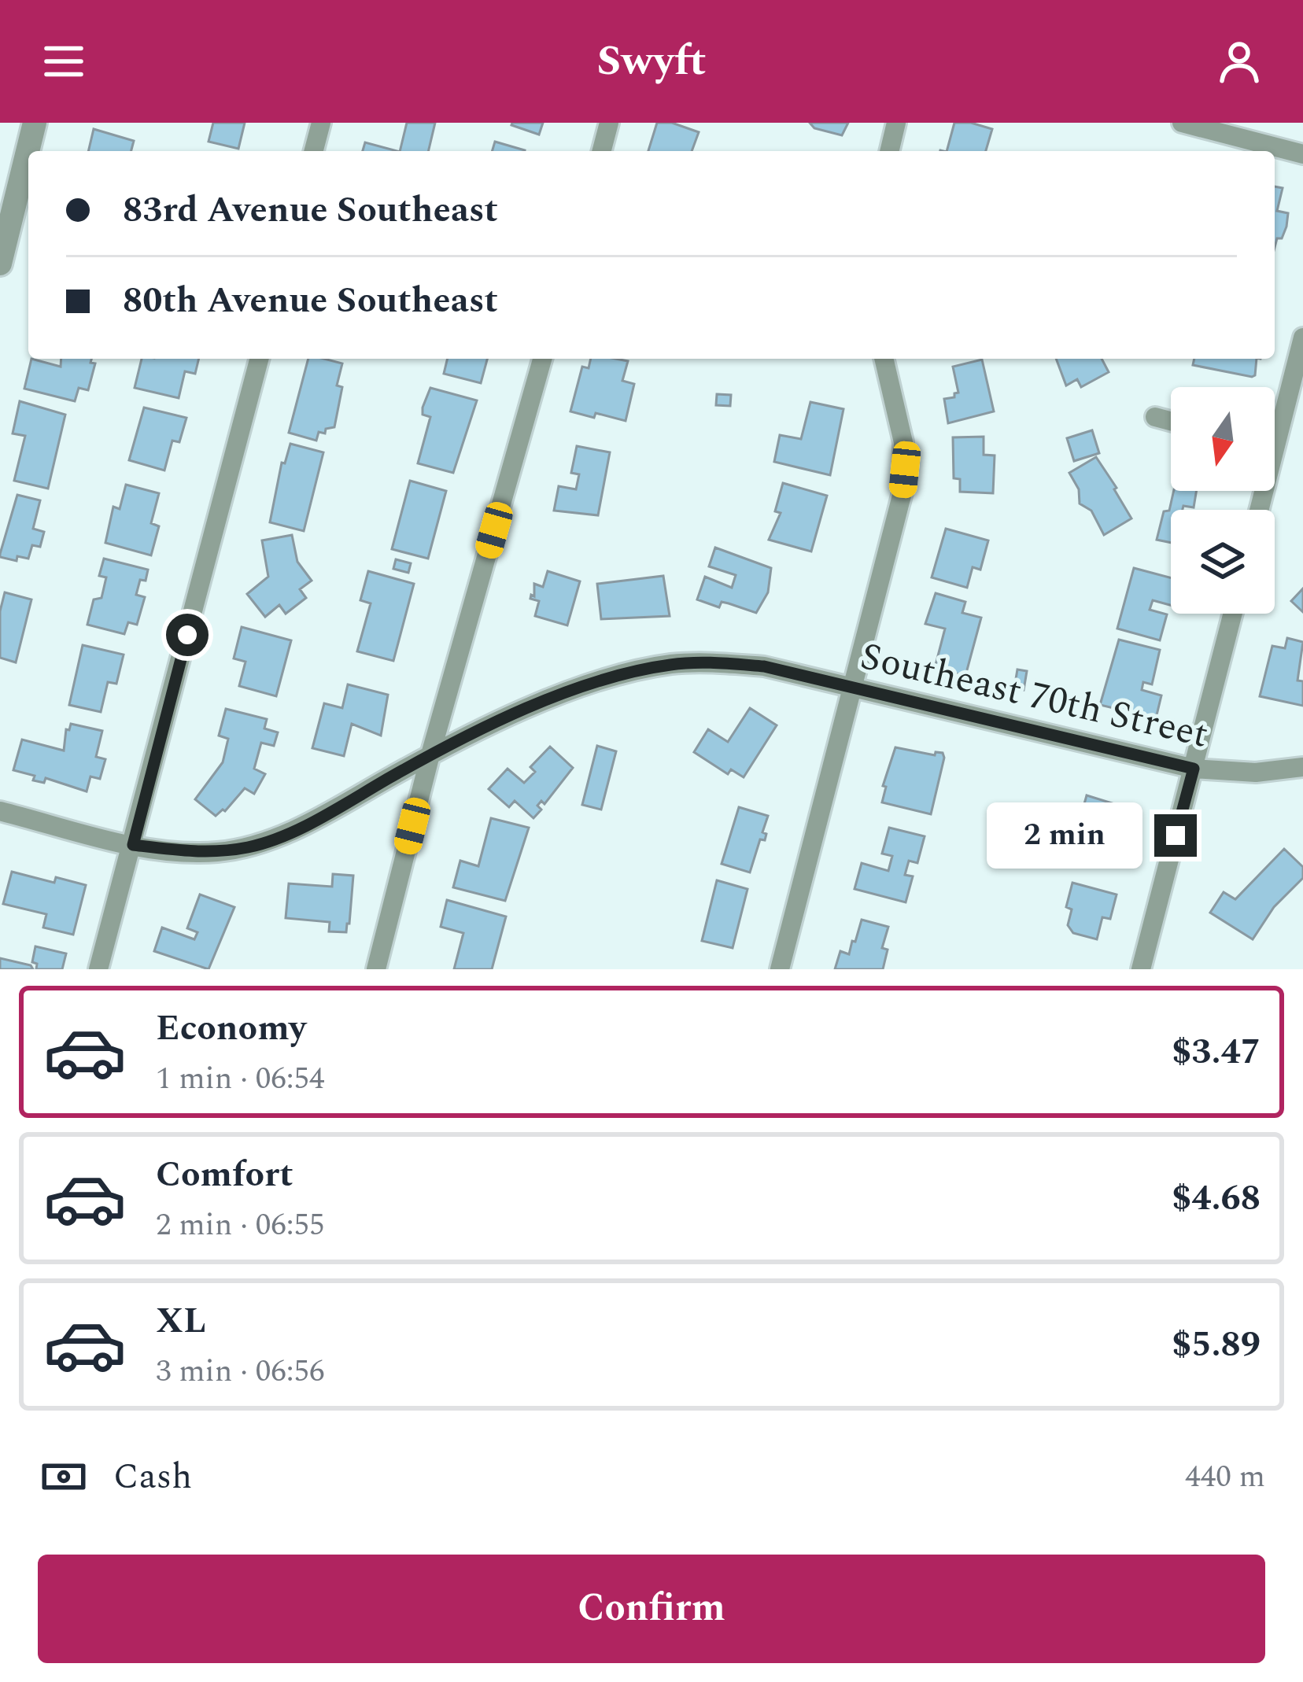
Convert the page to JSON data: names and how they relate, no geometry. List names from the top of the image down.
{
  "streets": {
    "street": ["Southeast 70th Street"]
  },
  "north": "bottom",
  "page": {
    "header": "Swyft",
    "banner": ["83rd Avenue Southeast", "80th Avenue Southeast"],
    "bubble": "2 min",
    "list": [
      {
        "name": "Economy",
        "note": "1 min · 06:54",
        "value": "$3.47"
      },
      {
        "name": "Comfort",
        "note": "2 min · 06:55",
        "value": "$4.68"
      },
      {
        "name": "XL",
        "note": "3 min · 06:56",
        "value": "$5.89"
      }
    ],
    "pay": ["Cash", "440 m"],
    "buttons": "Confirm"
  }
}
